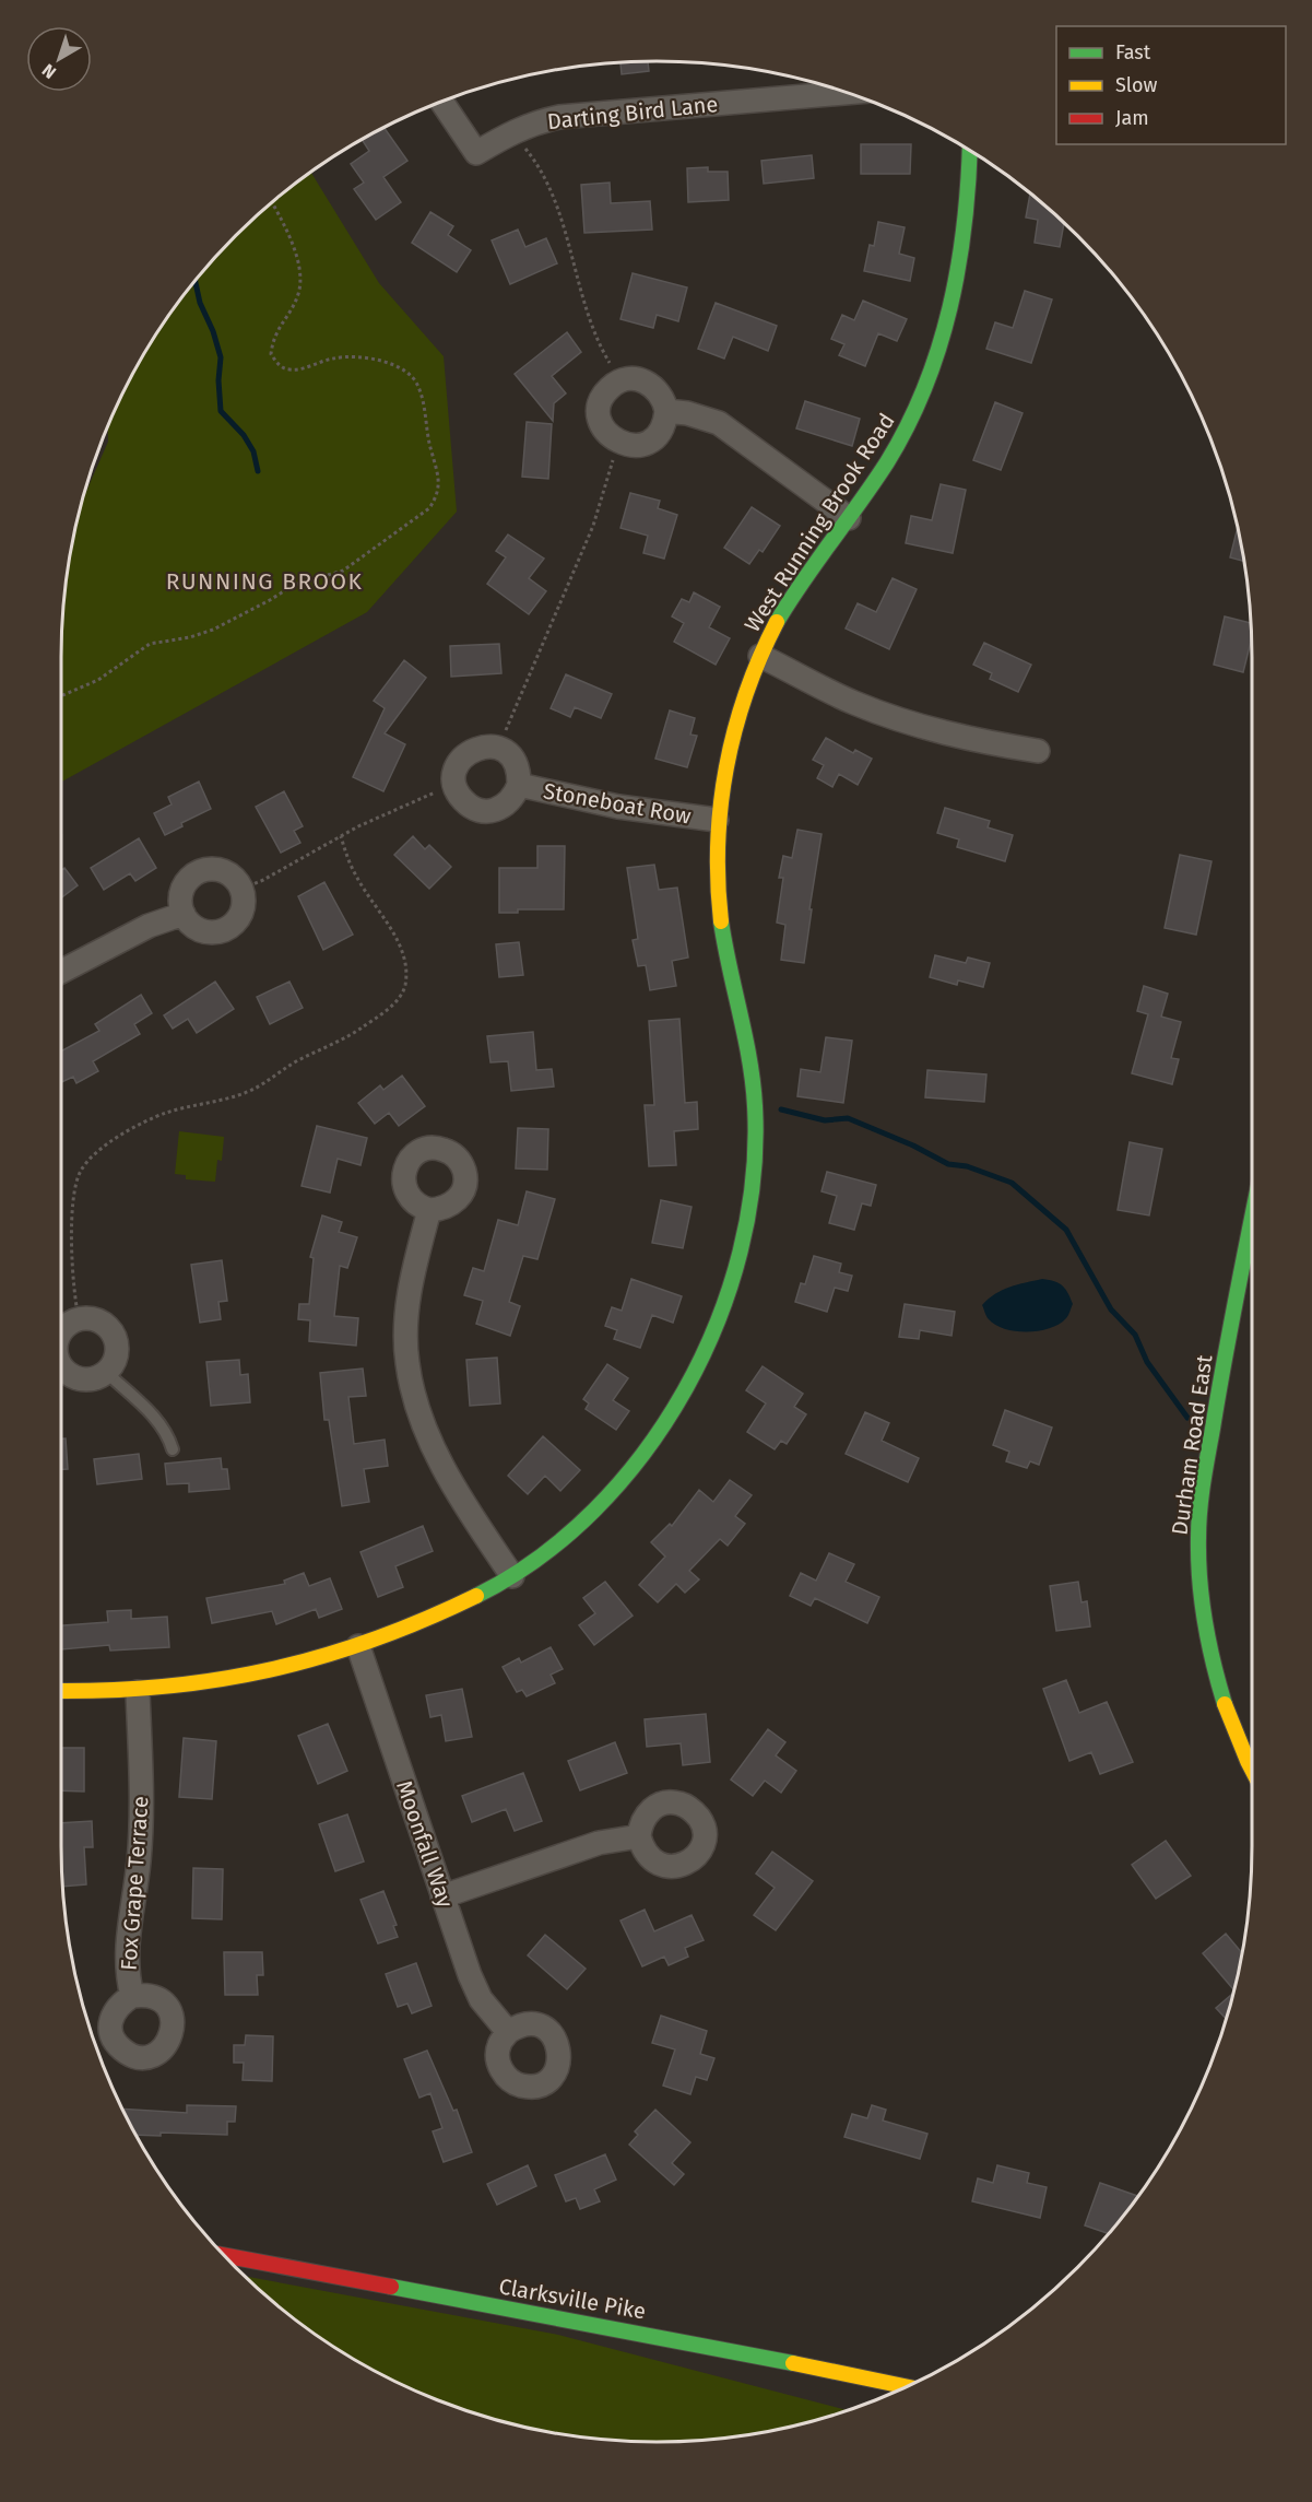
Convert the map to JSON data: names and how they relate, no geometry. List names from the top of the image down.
{
  "streets": {
    "street": [
      "Darting Bird Lane",
      "West Running Brook Road",
      "Stoneboat Row",
      "Durham Road East",
      "Moonfall Way",
      "Fox Grape Terrace",
      "Clarksville Pike"
    ]
  },
  "crossings": [
    ["West Running Brook Road", "Stoneboat Row"],
    ["West Running Brook Road", "Moonfall Way"],
    ["West Running Brook Road", "Fox Grape Terrace"]
  ],
  "districts": ["RUNNING BROOK"],
  "legend": ["Fast", "Slow", "Jam"],
  "north": "bottom left"
}
